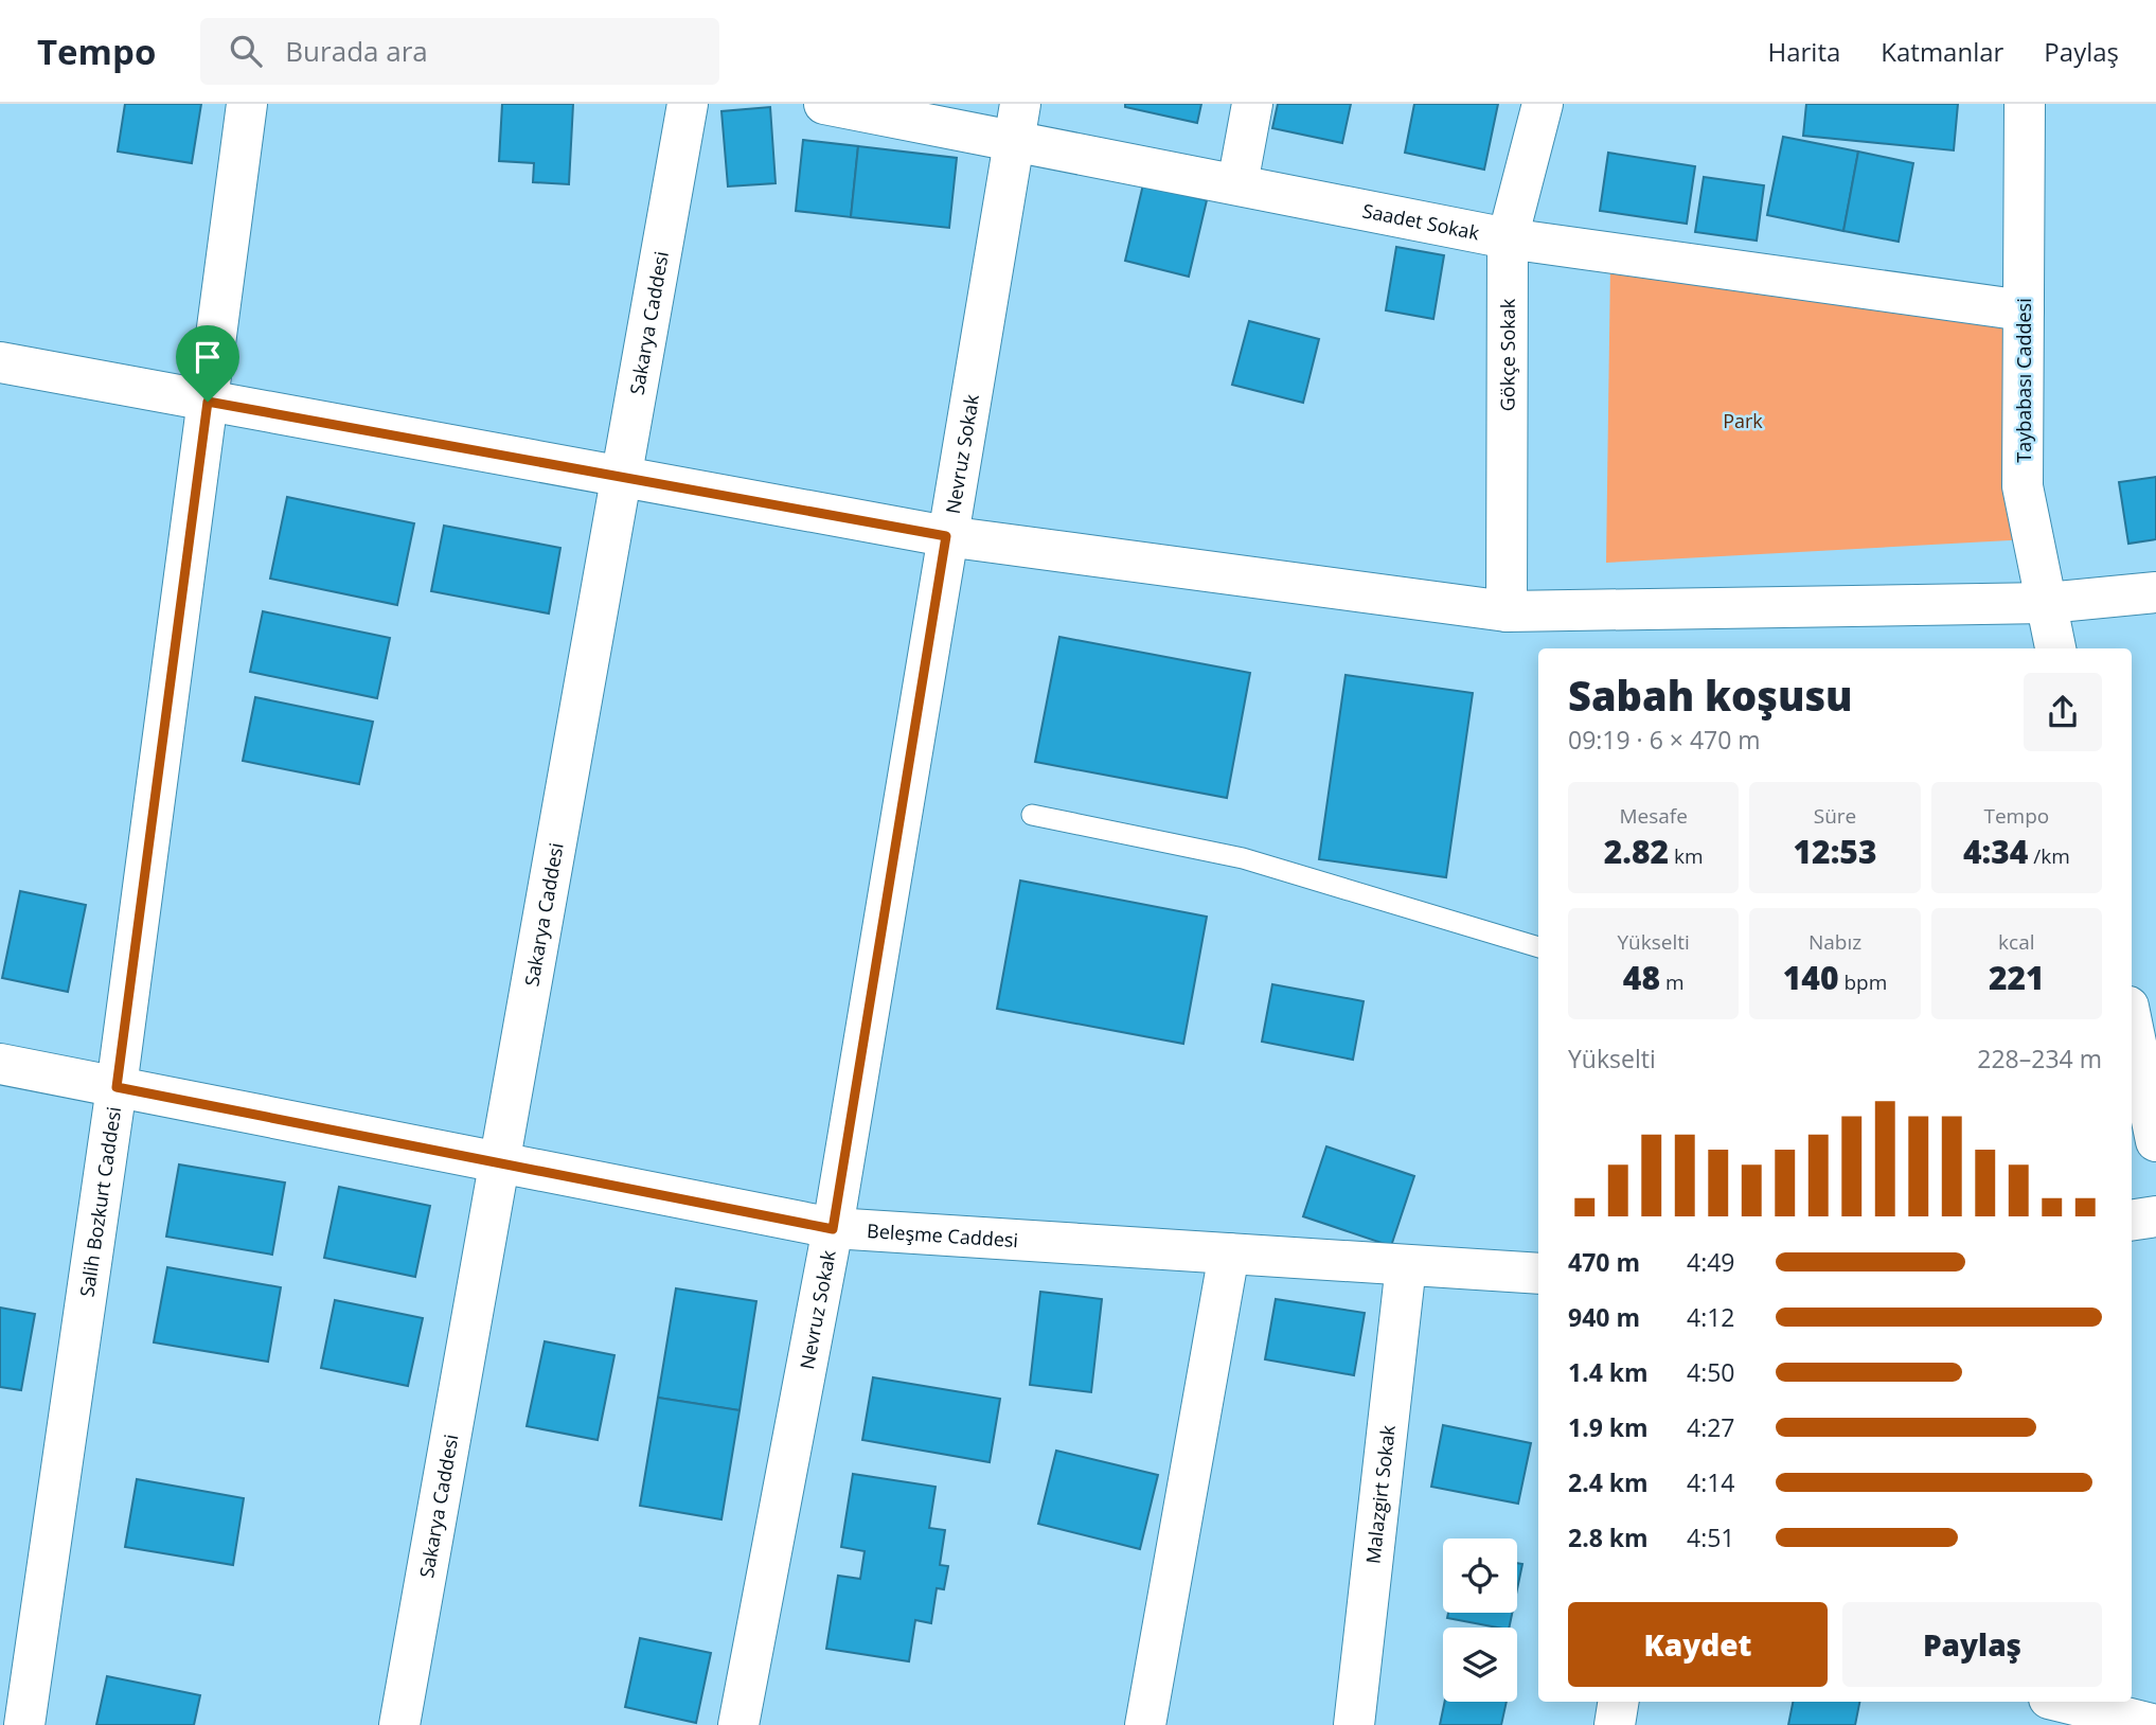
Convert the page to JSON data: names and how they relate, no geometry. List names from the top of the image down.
{
  "streets": {
    "street": [
      "Saadet Sokak",
      "Sakarya Caddesi",
      "Gökçe Sokak",
      "Taybabası Caddesi",
      "Nevruz Sokak",
      "Salih Bozkurt Caddesi",
      "Beleşme Caddesi",
      "Malazgirt Sokak"
    ]
  },
  "crossings": [
    ["Saadet Sokak", "Gökçe Sokak"],
    ["Saadet Sokak", "Taybabası Caddesi"],
    ["Saadet Sokak", "Nevruz Sokak"],
    ["Sakarya Caddesi", "Beleşme Caddesi"],
    ["Nevruz Sokak", "Beleşme Caddesi"],
    ["Salih Bozkurt Caddesi", "Beleşme Caddesi"],
    ["Beleşme Caddesi", "Malazgirt Sokak"]
  ],
  "parks": ["Park"],
  "page": {
    "header": "Tempo",
    "search": "Burada ara",
    "nav": ["Harita", "Katmanlar", "Paylaş"],
    "heading": ["Sabah koşusu", "09:19 · 6 × 470 m"],
    "stats": [
      ["Mesafe", "2.82 km"],
      ["Süre", "12:53"],
      ["Tempo", "4:34 /km"],
      ["Yükselti", "48 m"],
      ["Nabız", "140 bpm"],
      ["kcal", "221"]
    ],
    "chart": ["Yükselti", "228–234 m"],
    "list": [
      {
        "name": "470 m",
        "note": "4:49"
      },
      {
        "name": "940 m",
        "note": "4:12"
      },
      {
        "name": "1.4 km",
        "note": "4:50"
      },
      {
        "name": "1.9 km",
        "note": "4:27"
      },
      {
        "name": "2.4 km",
        "note": "4:14"
      },
      {
        "name": "2.8 km",
        "note": "4:51"
      }
    ],
    "buttons": ["Kaydet", "Paylaş"]
  }
}
